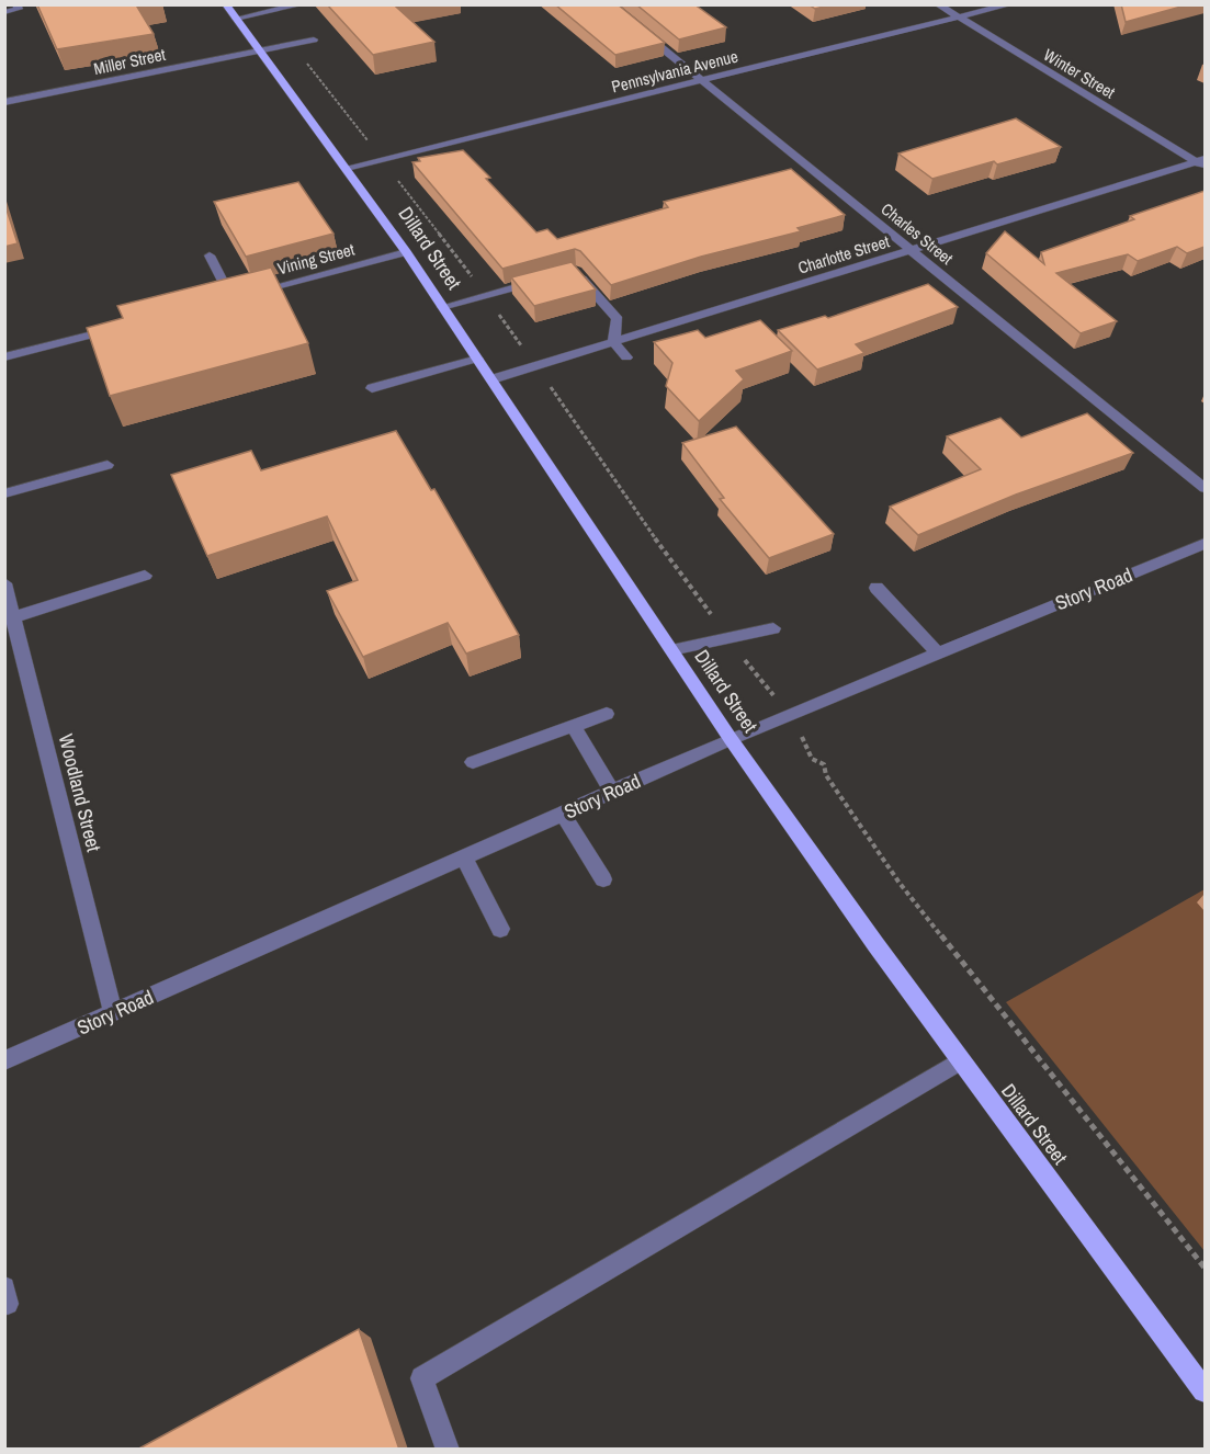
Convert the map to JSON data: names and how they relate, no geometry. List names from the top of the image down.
{
  "streets": {
    "main road": ["Dillard Street"],
    "street": [
      "Miller Street",
      "Pennsylvania Avenue",
      "Winter Street",
      "Charles Street",
      "Charlotte Street",
      "Vining Street",
      "Story Road",
      "Woodland Street"
    ]
  },
  "crossings": [
    ["Miller Street", "Dillard Street"],
    ["Pennsylvania Avenue", "Winter Street"],
    ["Pennsylvania Avenue", "Charles Street"],
    ["Pennsylvania Avenue", "Dillard Street"],
    ["Winter Street", "Charlotte Street"],
    ["Charles Street", "Charlotte Street"],
    ["Dillard Street", "Charlotte Street"],
    ["Dillard Street", "Vining Street"],
    ["Dillard Street", "Story Road"],
    ["Story Road", "Woodland Street"]
  ]
}
